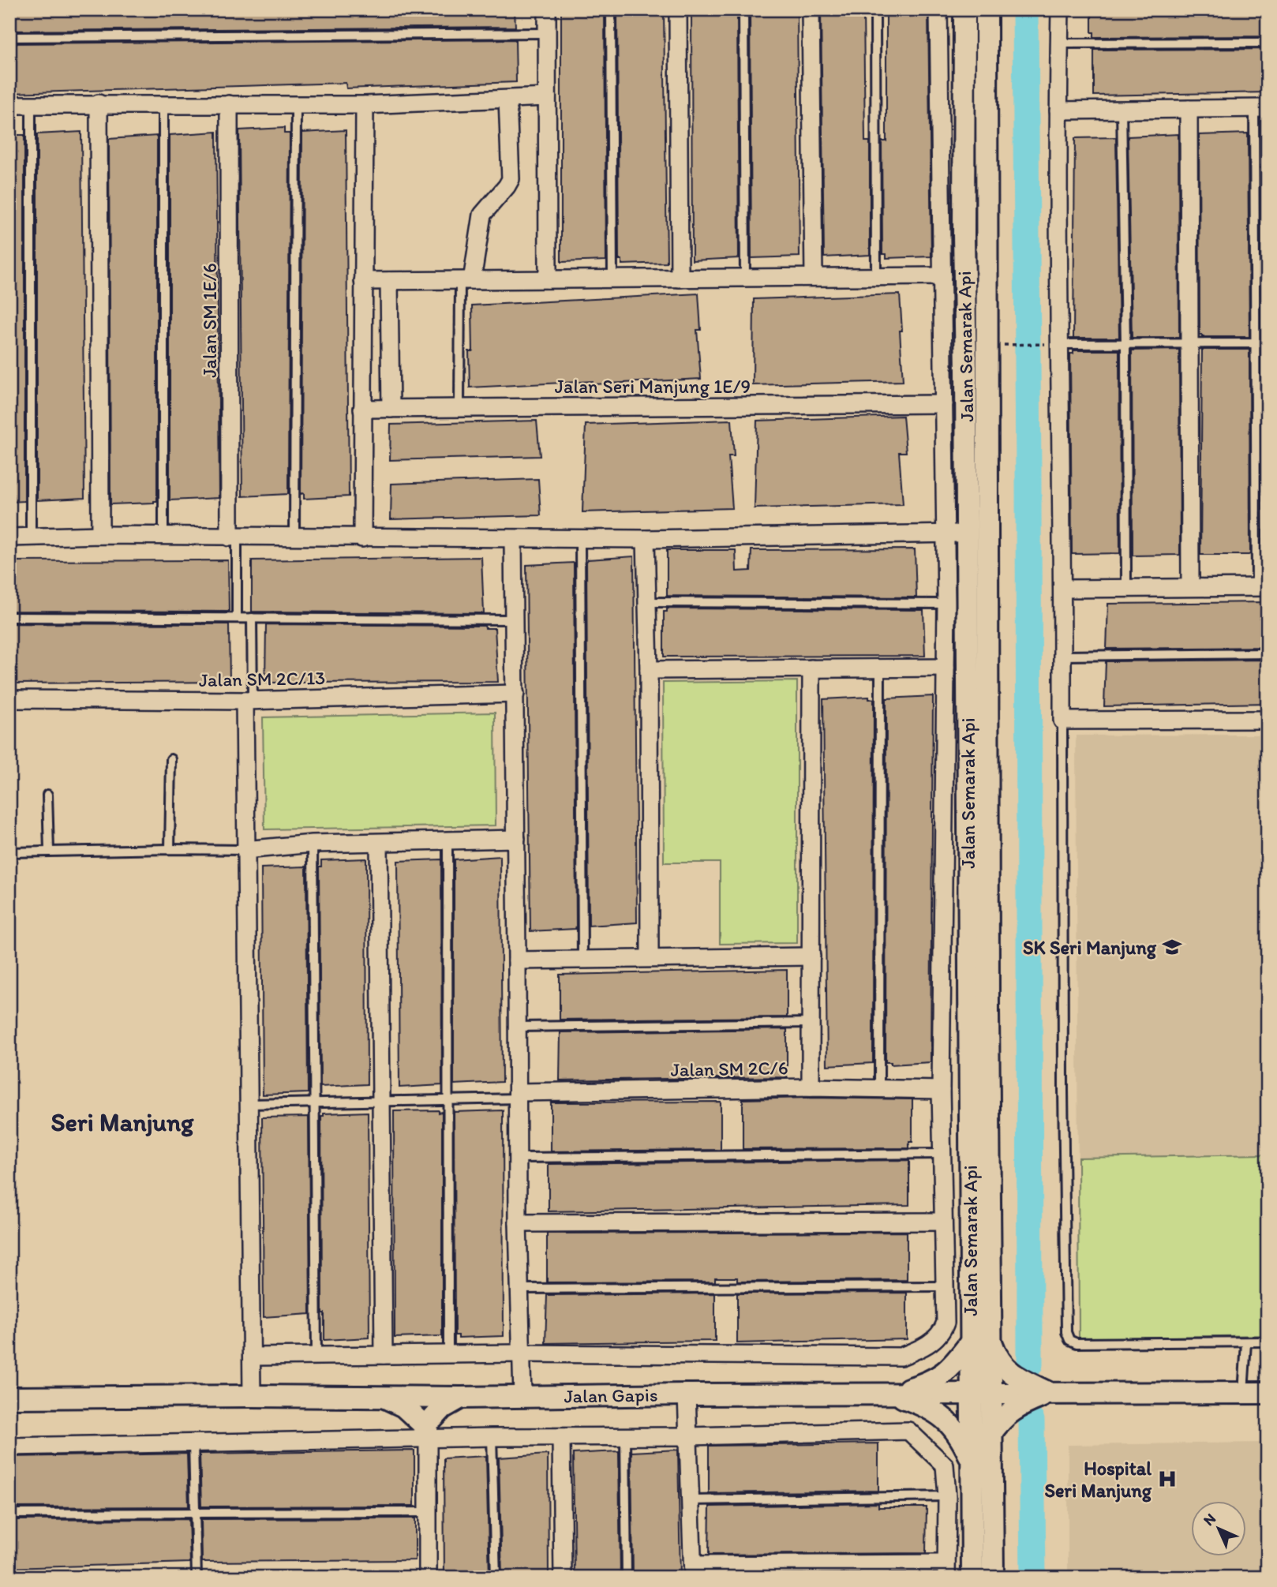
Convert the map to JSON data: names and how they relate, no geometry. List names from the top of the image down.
{
  "streets": {
    "street": [
      "Jalan SM 1E/6",
      "Jalan Semarak Api",
      "Jalan Seri Manjung 1E/9",
      "Jalan SM 2C/13",
      "Jalan SM 2C/6",
      "Jalan Gapis"
    ]
  },
  "crossings": [
    ["Jalan Semarak Api", "Jalan Gapis"]
  ],
  "districts": ["Seri Manjung"],
  "places": {
    "school or university": ["SK Seri Manjung"],
    "hospital": ["Hospital Seri Manjung"]
  },
  "north": "top left"
}
